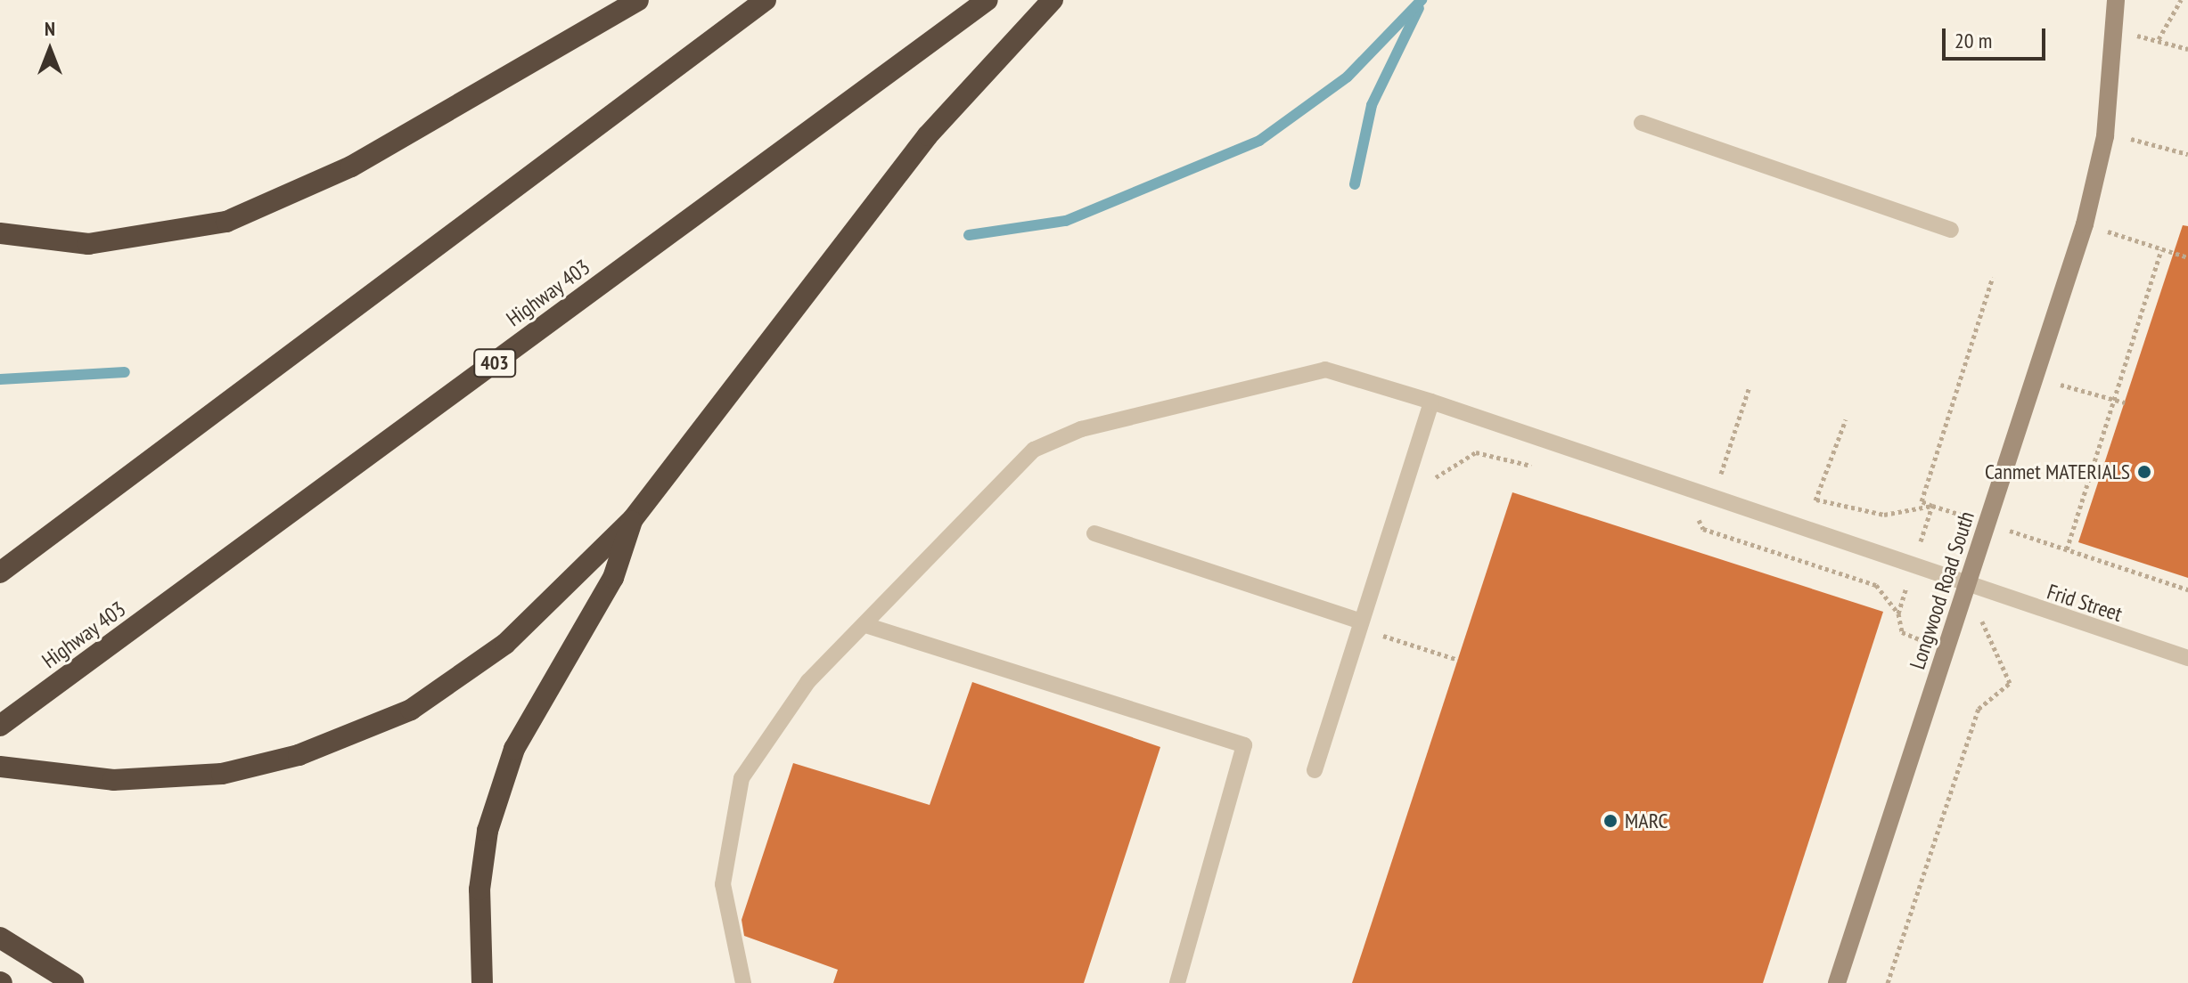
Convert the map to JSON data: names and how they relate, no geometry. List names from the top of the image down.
{
  "streets": {
    "highway": ["Highway 403", "403"],
    "main road": ["Longwood Road South"],
    "lane": ["Frid Street"]
  },
  "crossings": [
    ["Longwood Road South", "Frid Street"]
  ],
  "places": ["Canmet MATERIALS", "MARC"],
  "scale_bar": "20 m",
  "north": "top"
}
